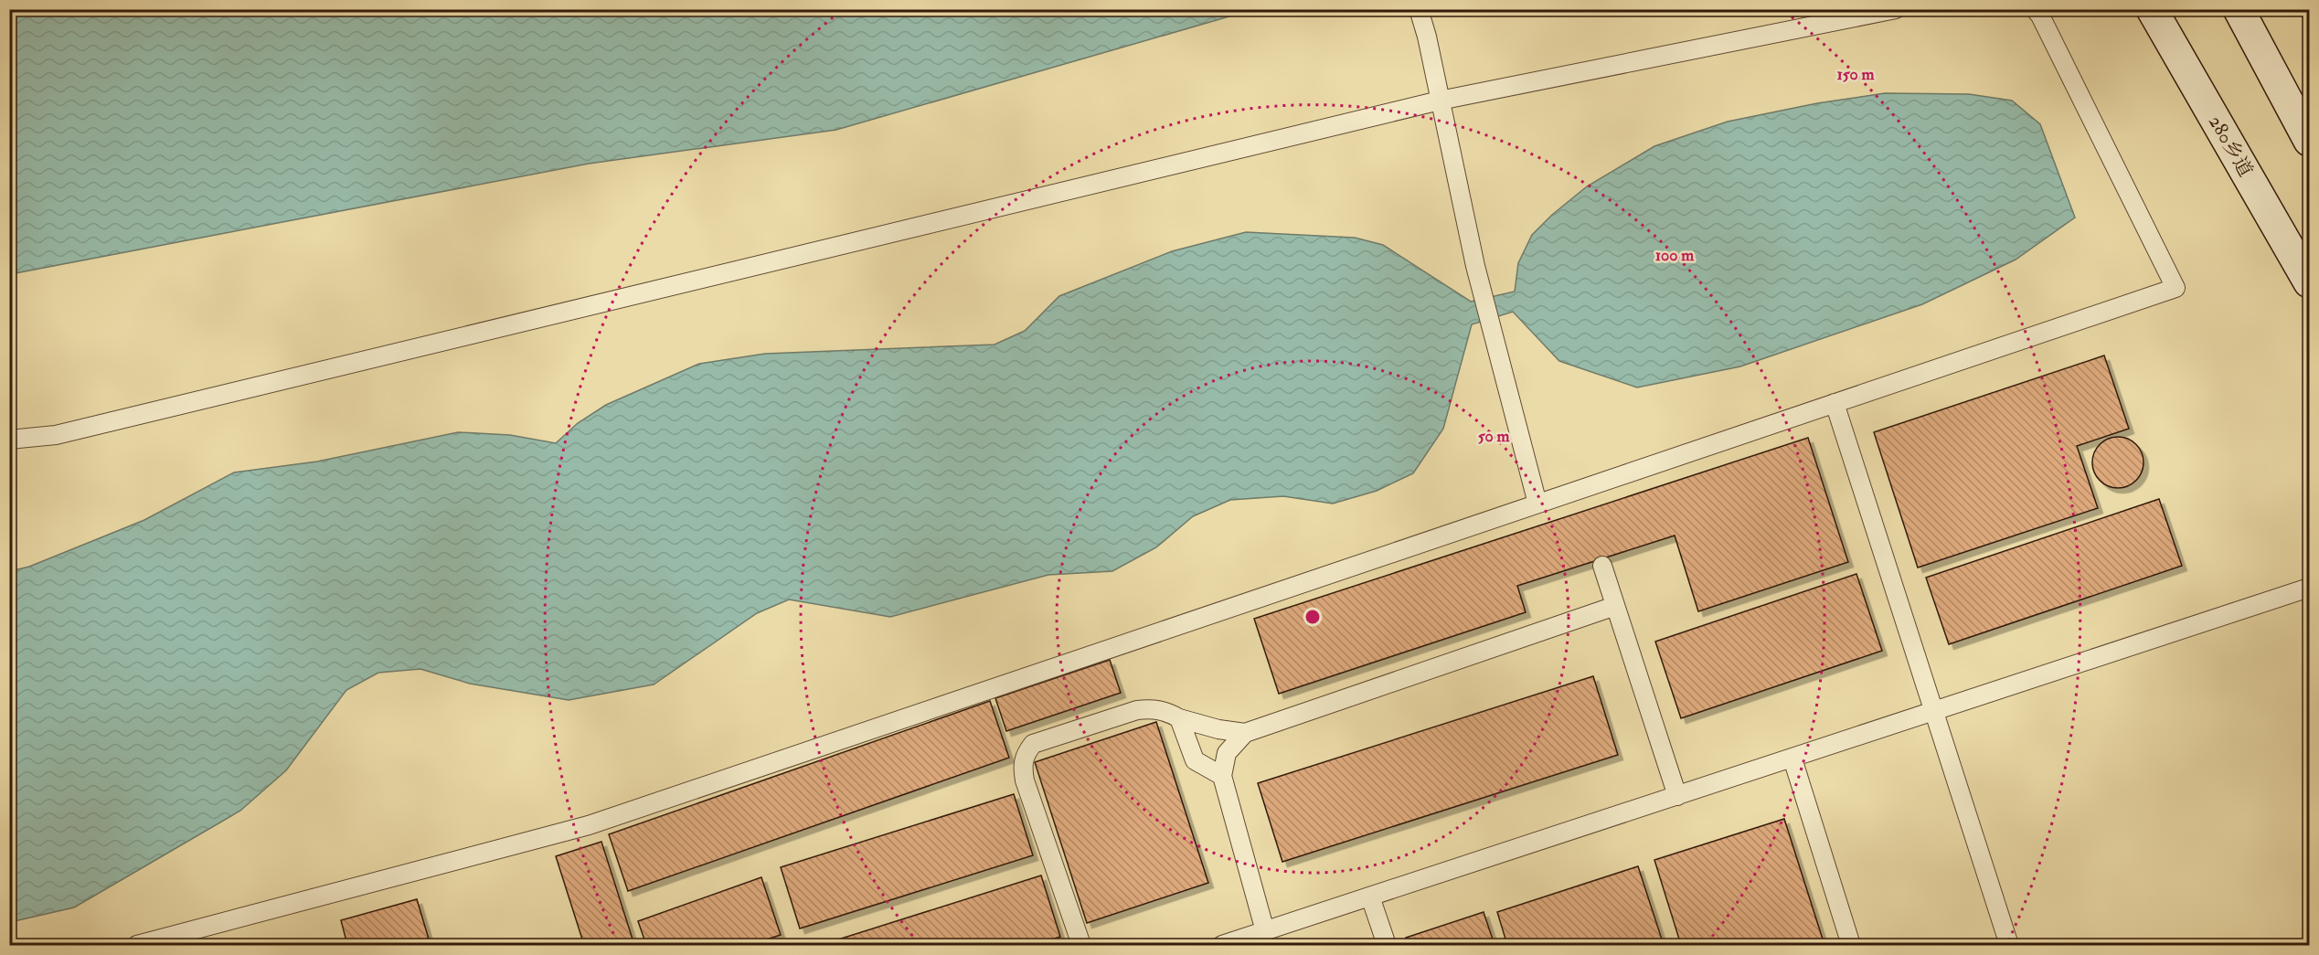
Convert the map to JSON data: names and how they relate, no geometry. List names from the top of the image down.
{
  "streets": {
    "main road": ["280乡道"]
  },
  "rings": ["150 m", "100 m", "50 m"]
}
